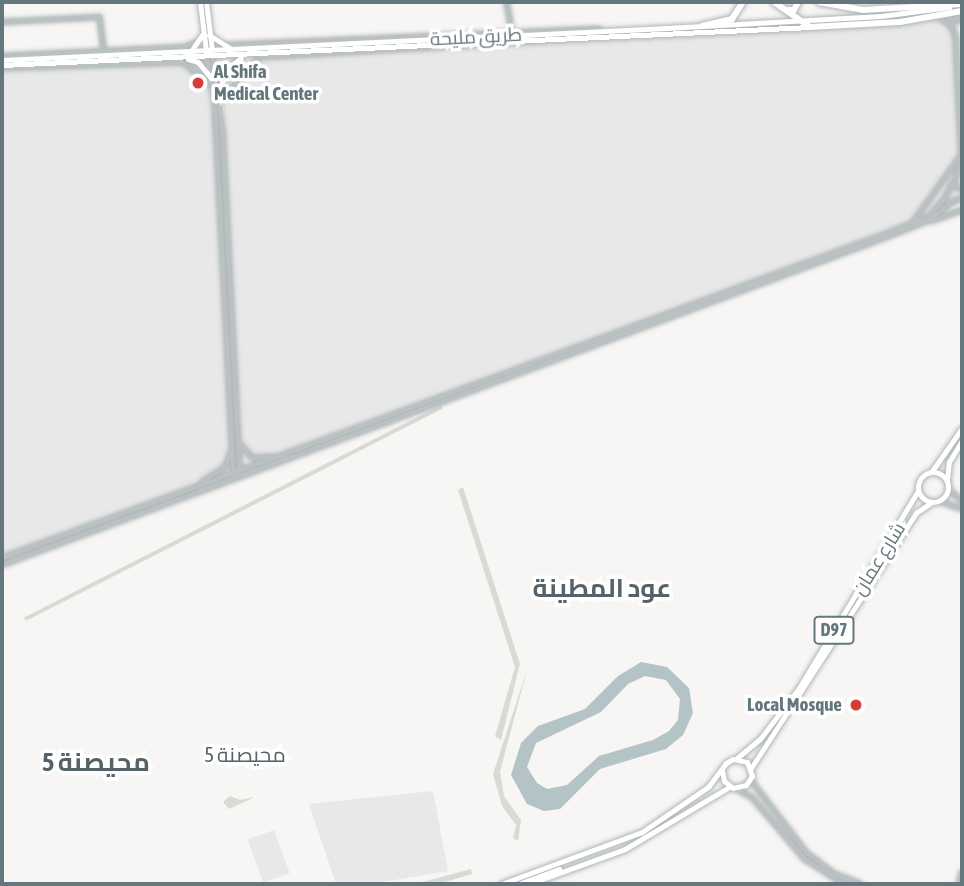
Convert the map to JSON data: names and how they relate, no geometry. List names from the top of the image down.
{
  "streets": {
    "main road": ["طريق مليحة", "شارع عمان", "D97"]
  },
  "districts": ["عود المطينة", "محيصنة 5", "محيصنة 5"],
  "places": ["Al Shifa Medical Center", "Local Mosque"]
}
